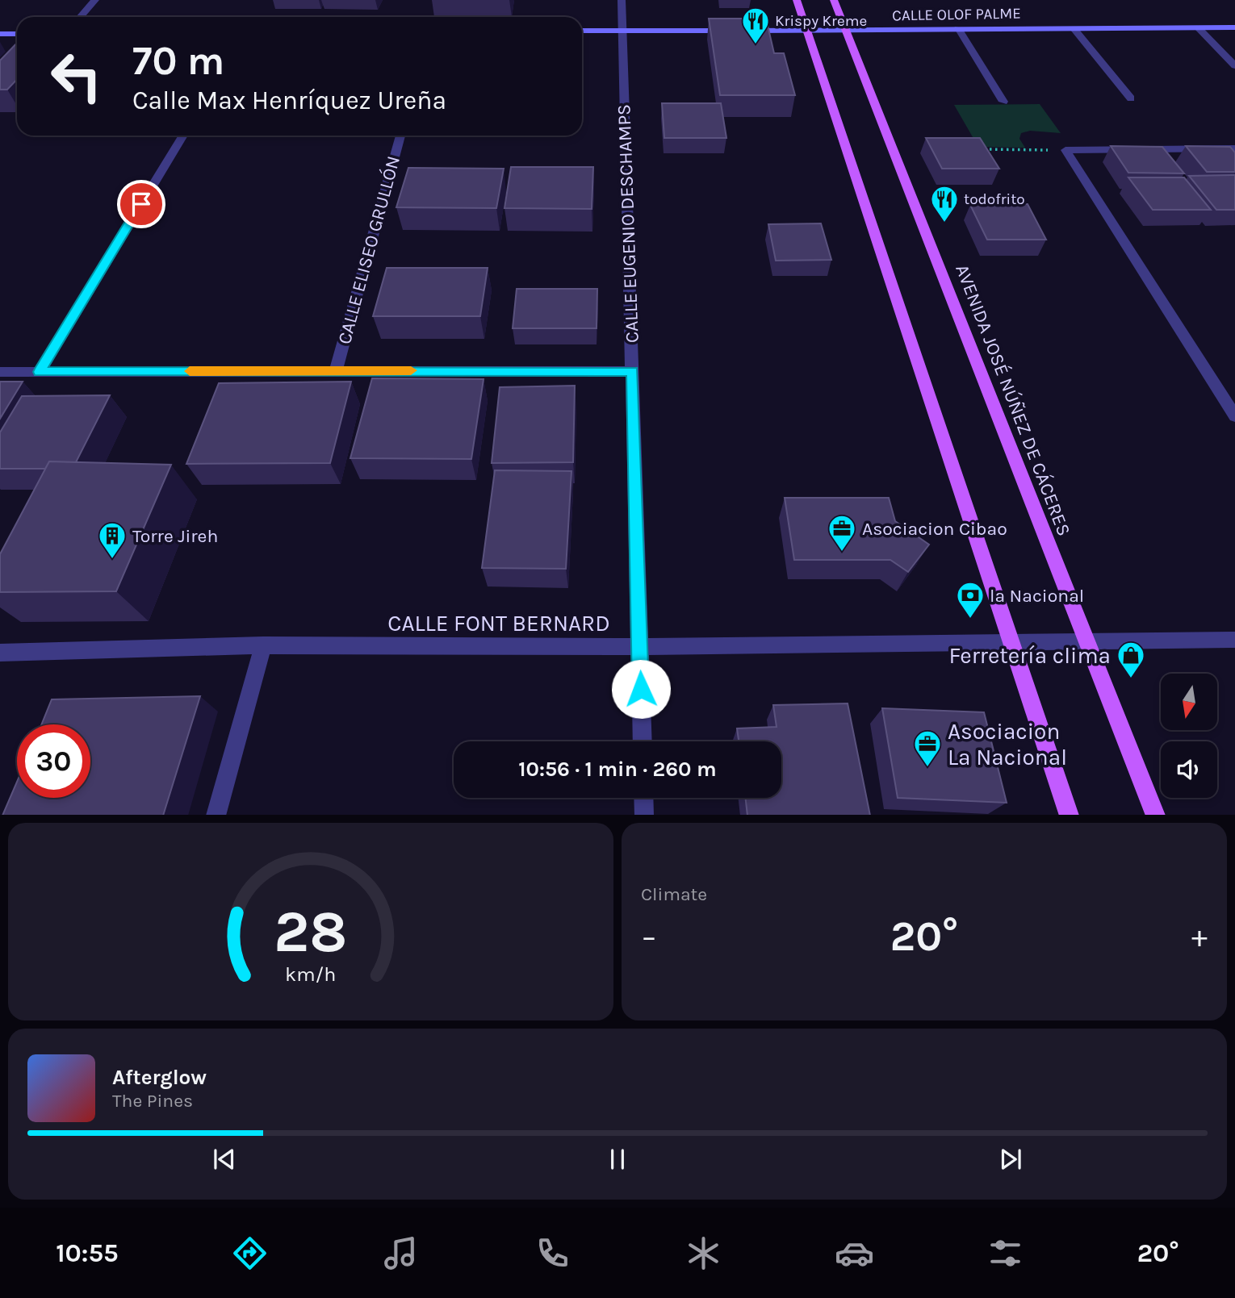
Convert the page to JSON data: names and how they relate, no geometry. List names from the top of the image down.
{
  "streets": {
    "main road": ["AVENIDA JOSÉ NÚÑEZ DE CÁCERES"],
    "street": [
      "CALLE OLOF PALME",
      "CALLE EUGENIO DESCHAMPS",
      "CALLE ELISEO GRULLÓN",
      "CALLE FONT BERNARD"
    ]
  },
  "crossings": [
    ["CALLE OLOF PALME", "AVENIDA JOSÉ NÚÑEZ DE CÁCERES"],
    ["CALLE EUGENIO DESCHAMPS", "CALLE FONT BERNARD"],
    ["AVENIDA JOSÉ NÚÑEZ DE CÁCERES", "CALLE FONT BERNARD"]
  ],
  "places": {
    "restaurant": ["Krispy Kreme", "todofrito"],
    "office": ["Asociacion Cibao", "Asociacion La Nacional"],
    "building": ["Torre Jireh"],
    "bank": ["la Nacional"],
    "shop": ["Ferretería clima"]
  },
  "north": "bottom",
  "page": {
    "turn": ["70 m", "Calle Max Henríquez Ureña"],
    "limit": "30",
    "trip": "10:56 · 1 min · 260 m",
    "tile": "Climate",
    "heat": ["−", "20°", "+"],
    "song": ["Afterglow", "The Pines"],
    "tabs": ["10:55", "20°"],
    "gauge": ["28", "km/h"]
  }
}
